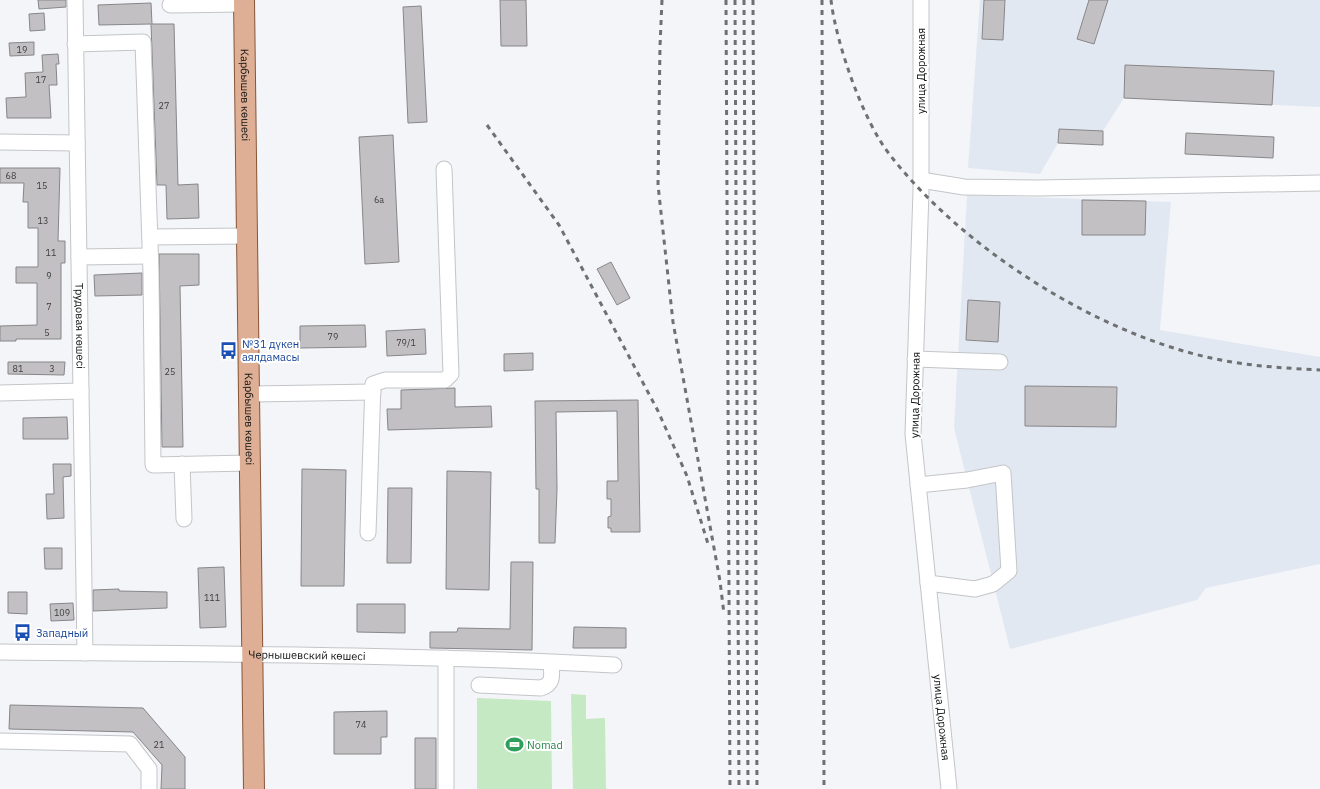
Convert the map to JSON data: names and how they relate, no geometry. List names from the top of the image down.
{
  "streets": {
    "main road": ["Карбышев көшесі"],
    "street": ["улица Дорожная", "Трудовая көшесі", "Чернышевский көшесі"]
  },
  "crossings": [
    ["Карбышев көшесі", "Чернышевский көшесі"],
    ["Трудовая көшесі", "Чернышевский көшесі"]
  ],
  "places": {
    "bus stop": ["№31 дүкен аялдамасы", "Западный"],
    "sports": ["Nomad"]
  },
  "house_numbers": [
    "19",
    "17",
    "27",
    "68",
    "15",
    "6а",
    "13",
    "11",
    "9",
    "7",
    "5",
    "79",
    "79/1",
    "81",
    "3",
    "25",
    "111",
    "109",
    "74",
    "21"
  ]
}
